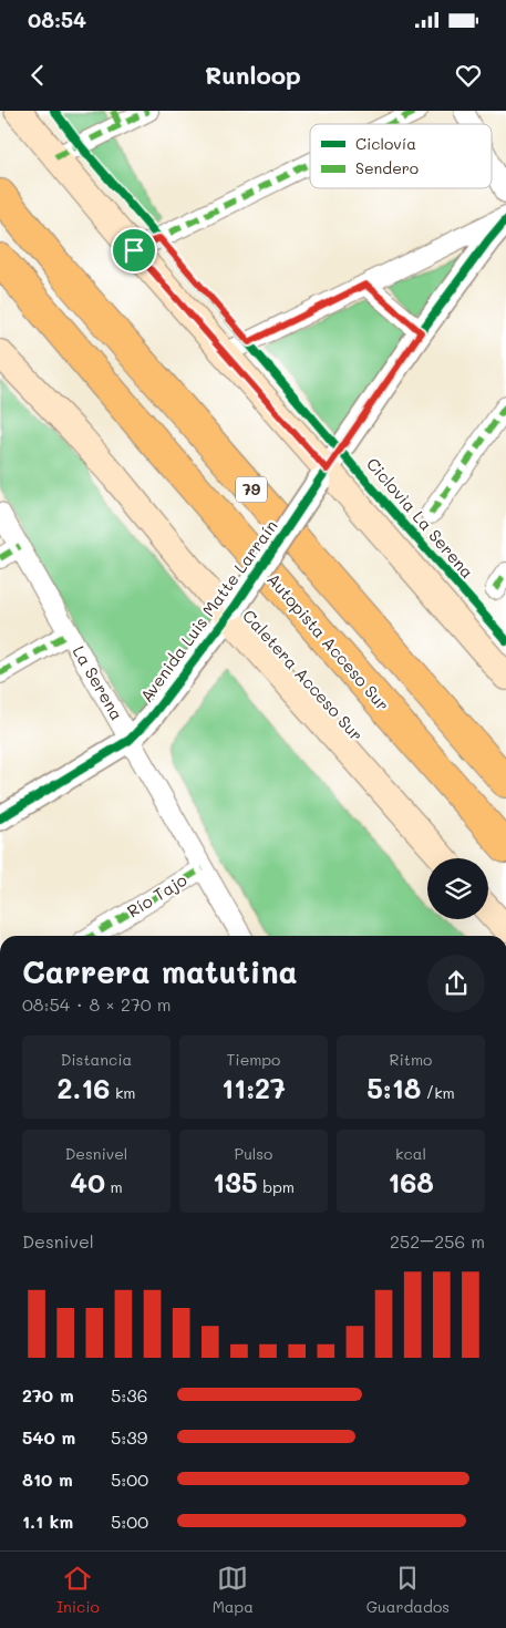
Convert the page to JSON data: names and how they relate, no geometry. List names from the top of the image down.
{
  "streets": {
    "highway": ["79", "Autopista Acceso Sur"],
    "main road": ["Caletera Acceso Sur"],
    "street": ["Avenida Luis Matte Larraín", "La Serena", "Río Tajo"],
    "cycle path": ["Ciclovìa La Serena"]
  },
  "crossings": [
    ["Avenida Luis Matte Larraín", "Caletera Acceso Sur"],
    ["Avenida Luis Matte Larraín", "La Serena"],
    ["La Serena", "Río Tajo"]
  ],
  "legend": ["Ciclovía", "Sendero"],
  "page": {
    "status": "08:54",
    "header": "Runloop",
    "heading": ["Carrera matutina", "08:54 · 8 × 270 m"],
    "stats": [
      ["Distancia", "2.16 km"],
      ["Tiempo", "11:27"],
      ["Ritmo", "5:18 /km"],
      ["Desnivel", "40 m"],
      ["Pulso", "135 bpm"],
      ["kcal", "168"]
    ],
    "chart": ["Desnivel", "252–256 m"],
    "list": [
      {
        "name": "270 m",
        "note": "5:36"
      },
      {
        "name": "540 m",
        "note": "5:39"
      },
      {
        "name": "810 m",
        "note": "5:00"
      },
      {
        "name": "1.1 km",
        "note": "5:00"
      }
    ],
    "tabs": ["Inicio", "Mapa", "Guardados"]
  }
}
